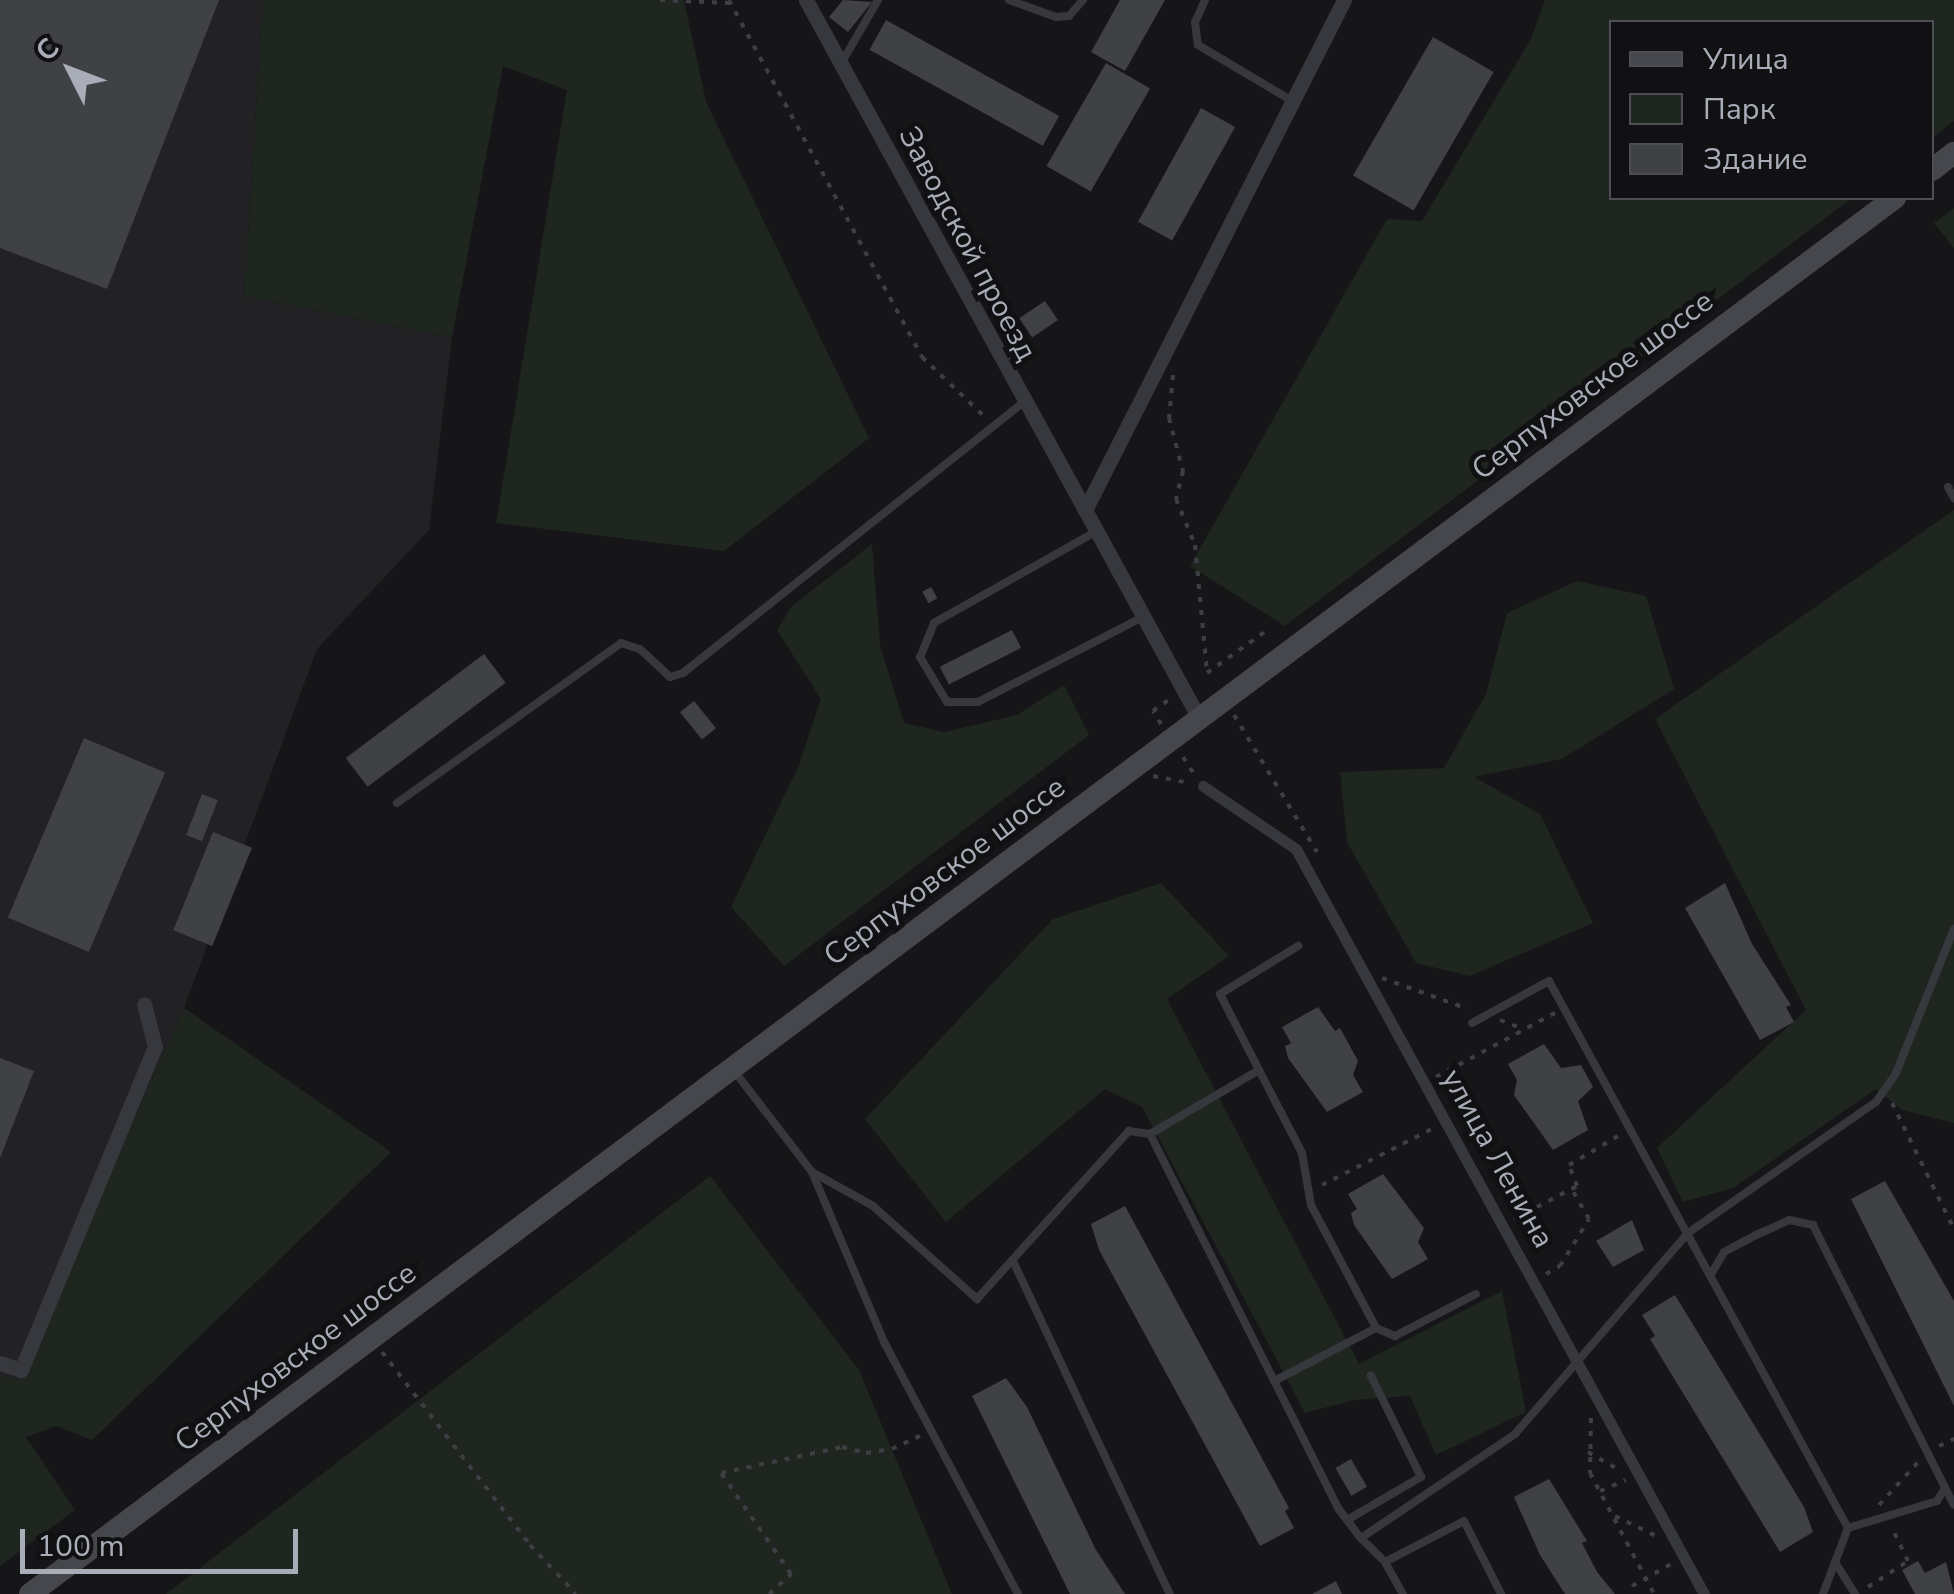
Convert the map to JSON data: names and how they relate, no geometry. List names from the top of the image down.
{
  "streets": {
    "main road": ["Серпуховское шоссе"],
    "street": ["Заводской проезд", "улица Ленина"]
  },
  "crossings": [
    ["Заводской проезд", "Серпуховское шоссе"]
  ],
  "legend": ["Улица", "Парк", "Здание"],
  "scale_bar": "100 m",
  "north": "top left"
}
